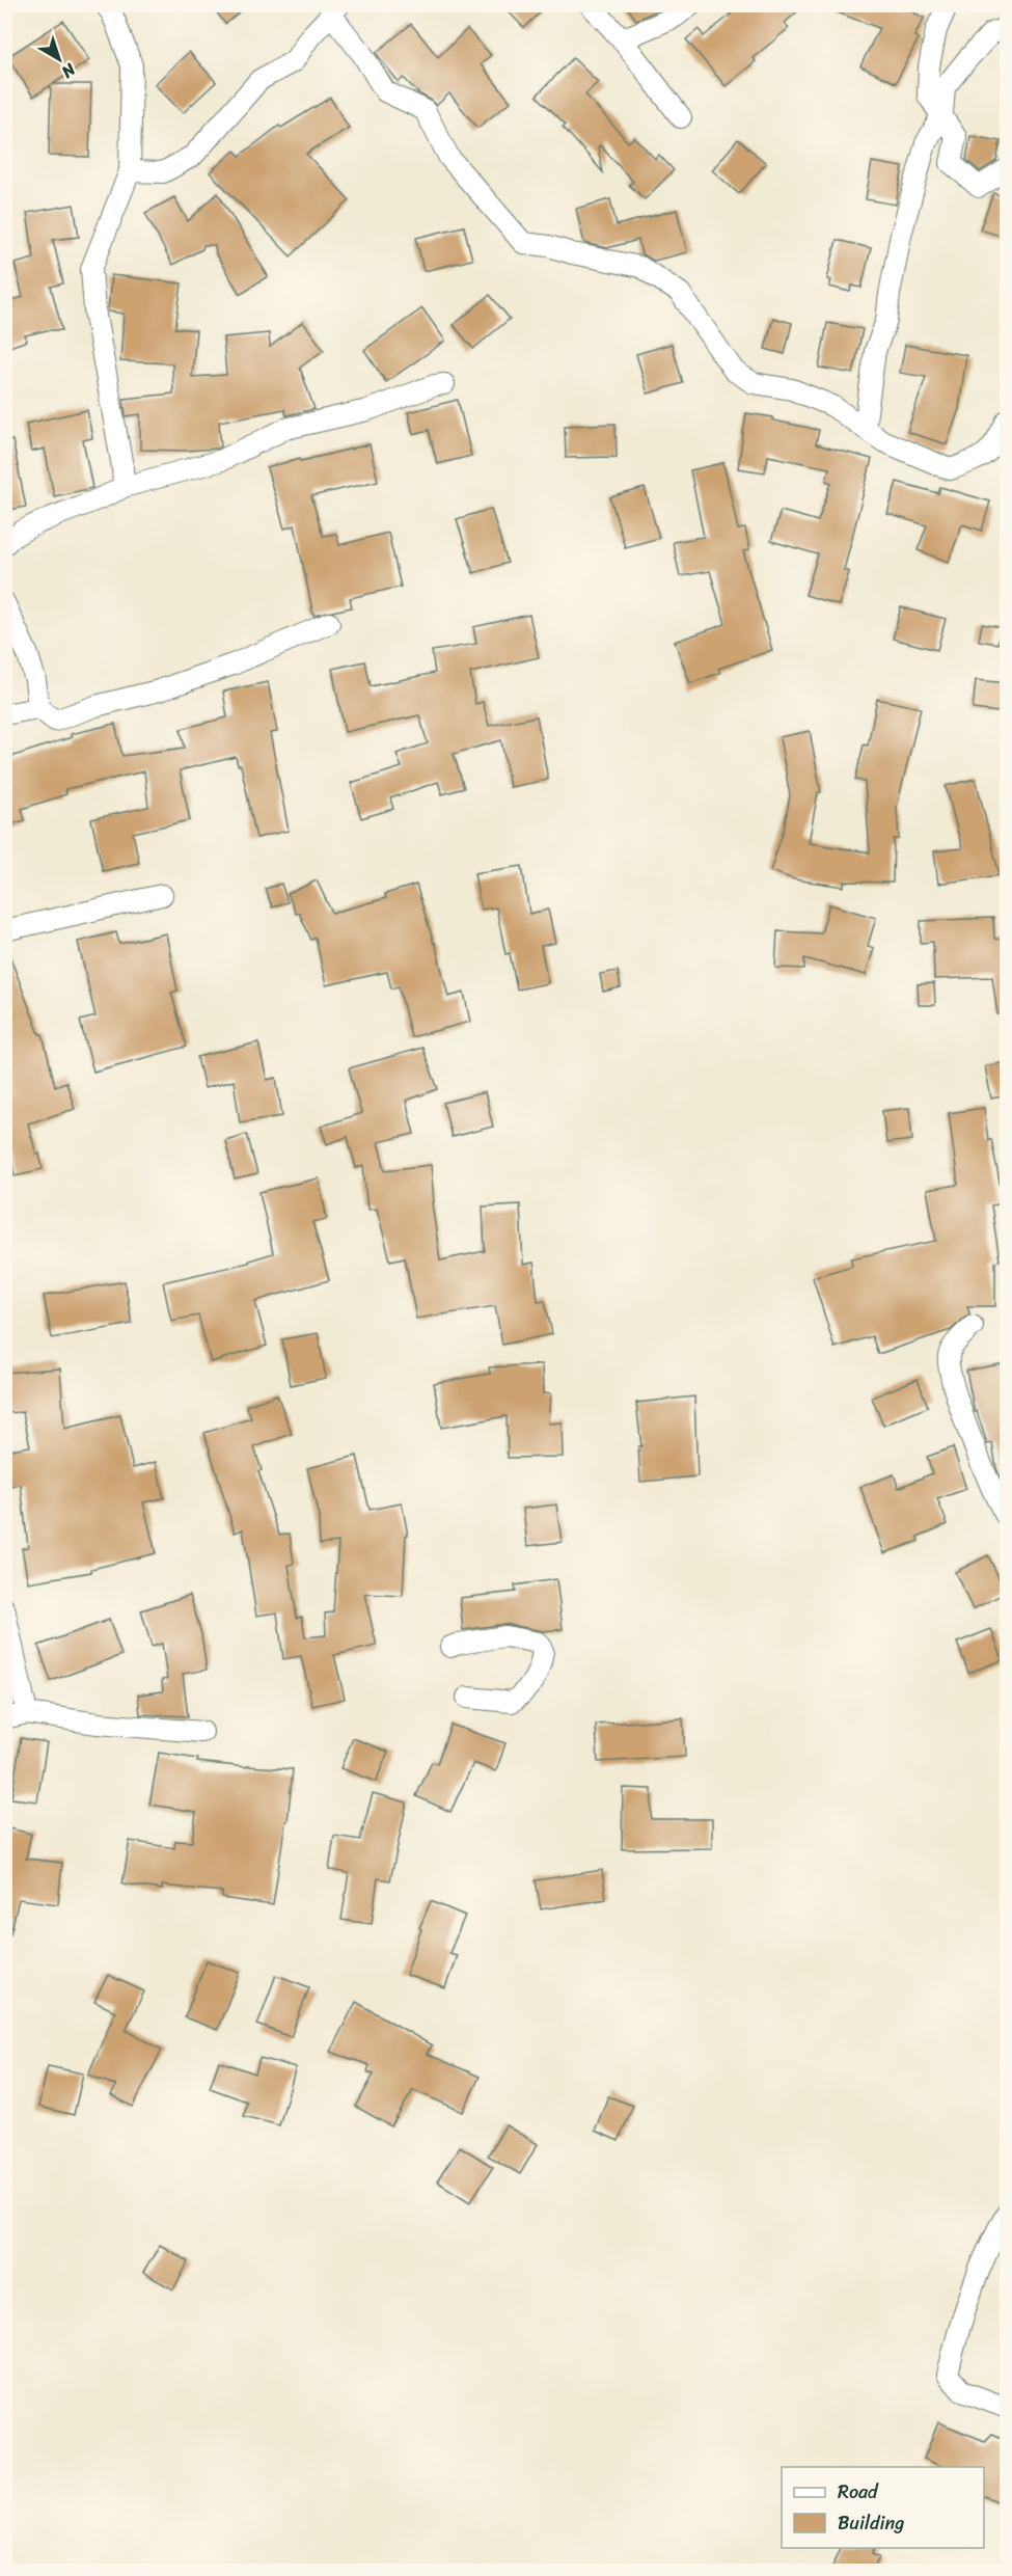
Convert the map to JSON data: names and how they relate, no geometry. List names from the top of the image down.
{
  "legend": ["Road", "Building"],
  "north": "bottom right"
}
